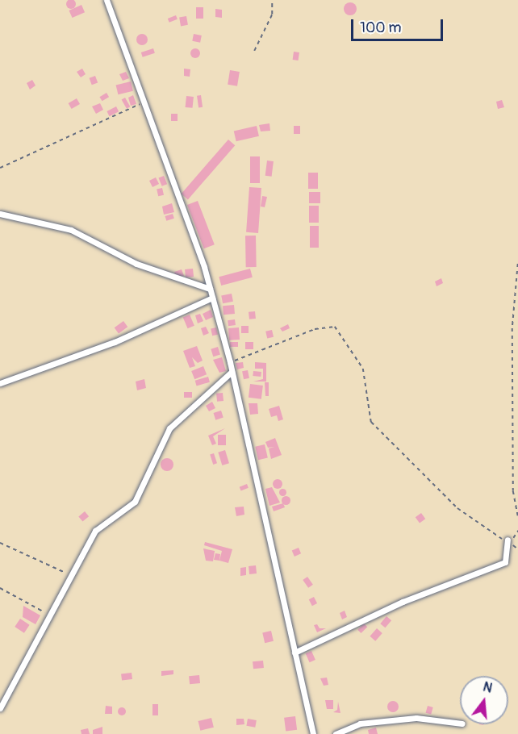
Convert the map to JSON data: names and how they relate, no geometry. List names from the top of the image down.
{
  "scale_bar": "100 m",
  "north": "top"
}
